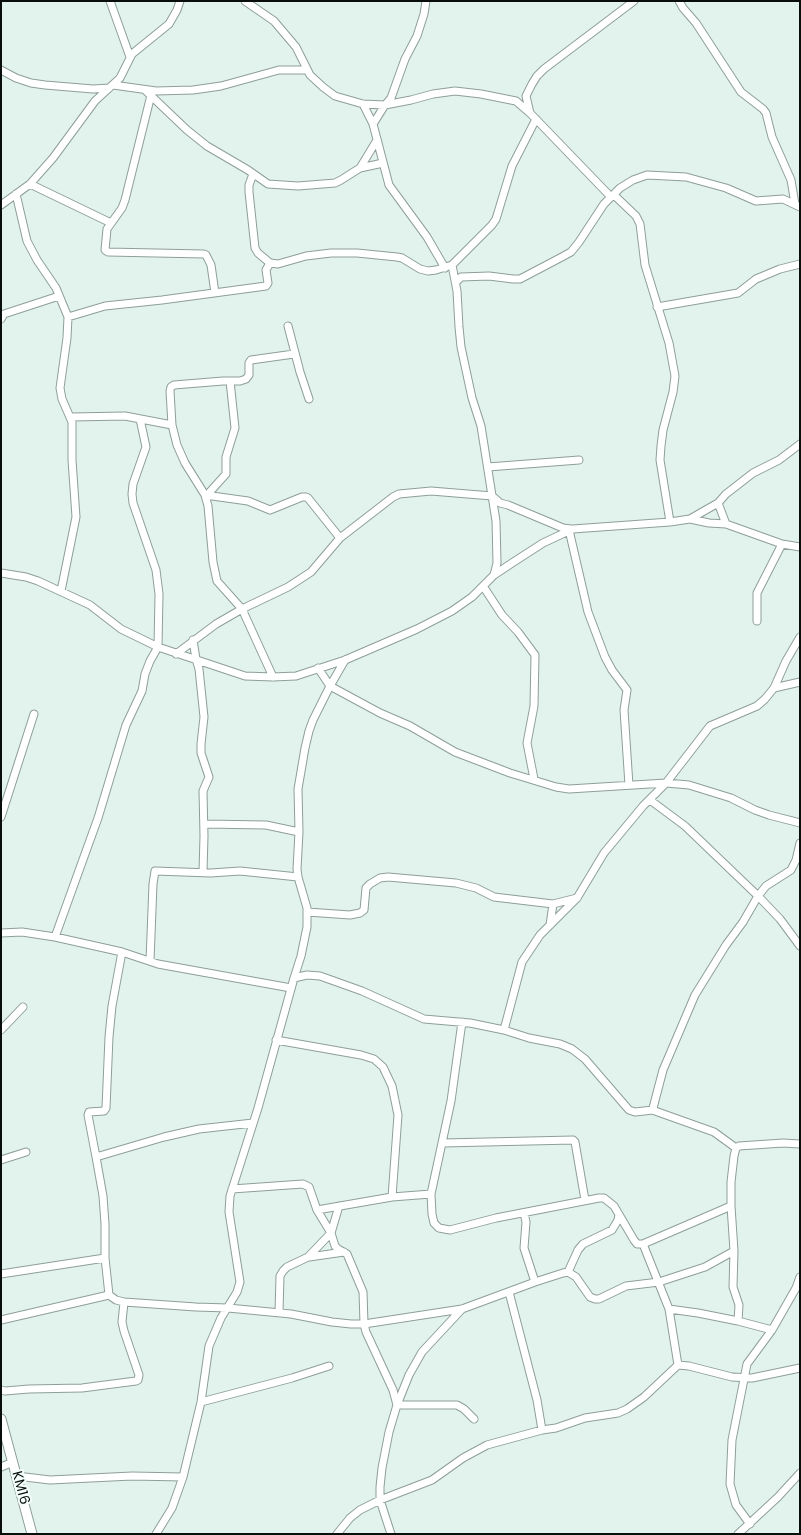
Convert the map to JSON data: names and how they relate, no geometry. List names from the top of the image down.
{
  "streets": {
    "street": ["KM16"]
  }
}
